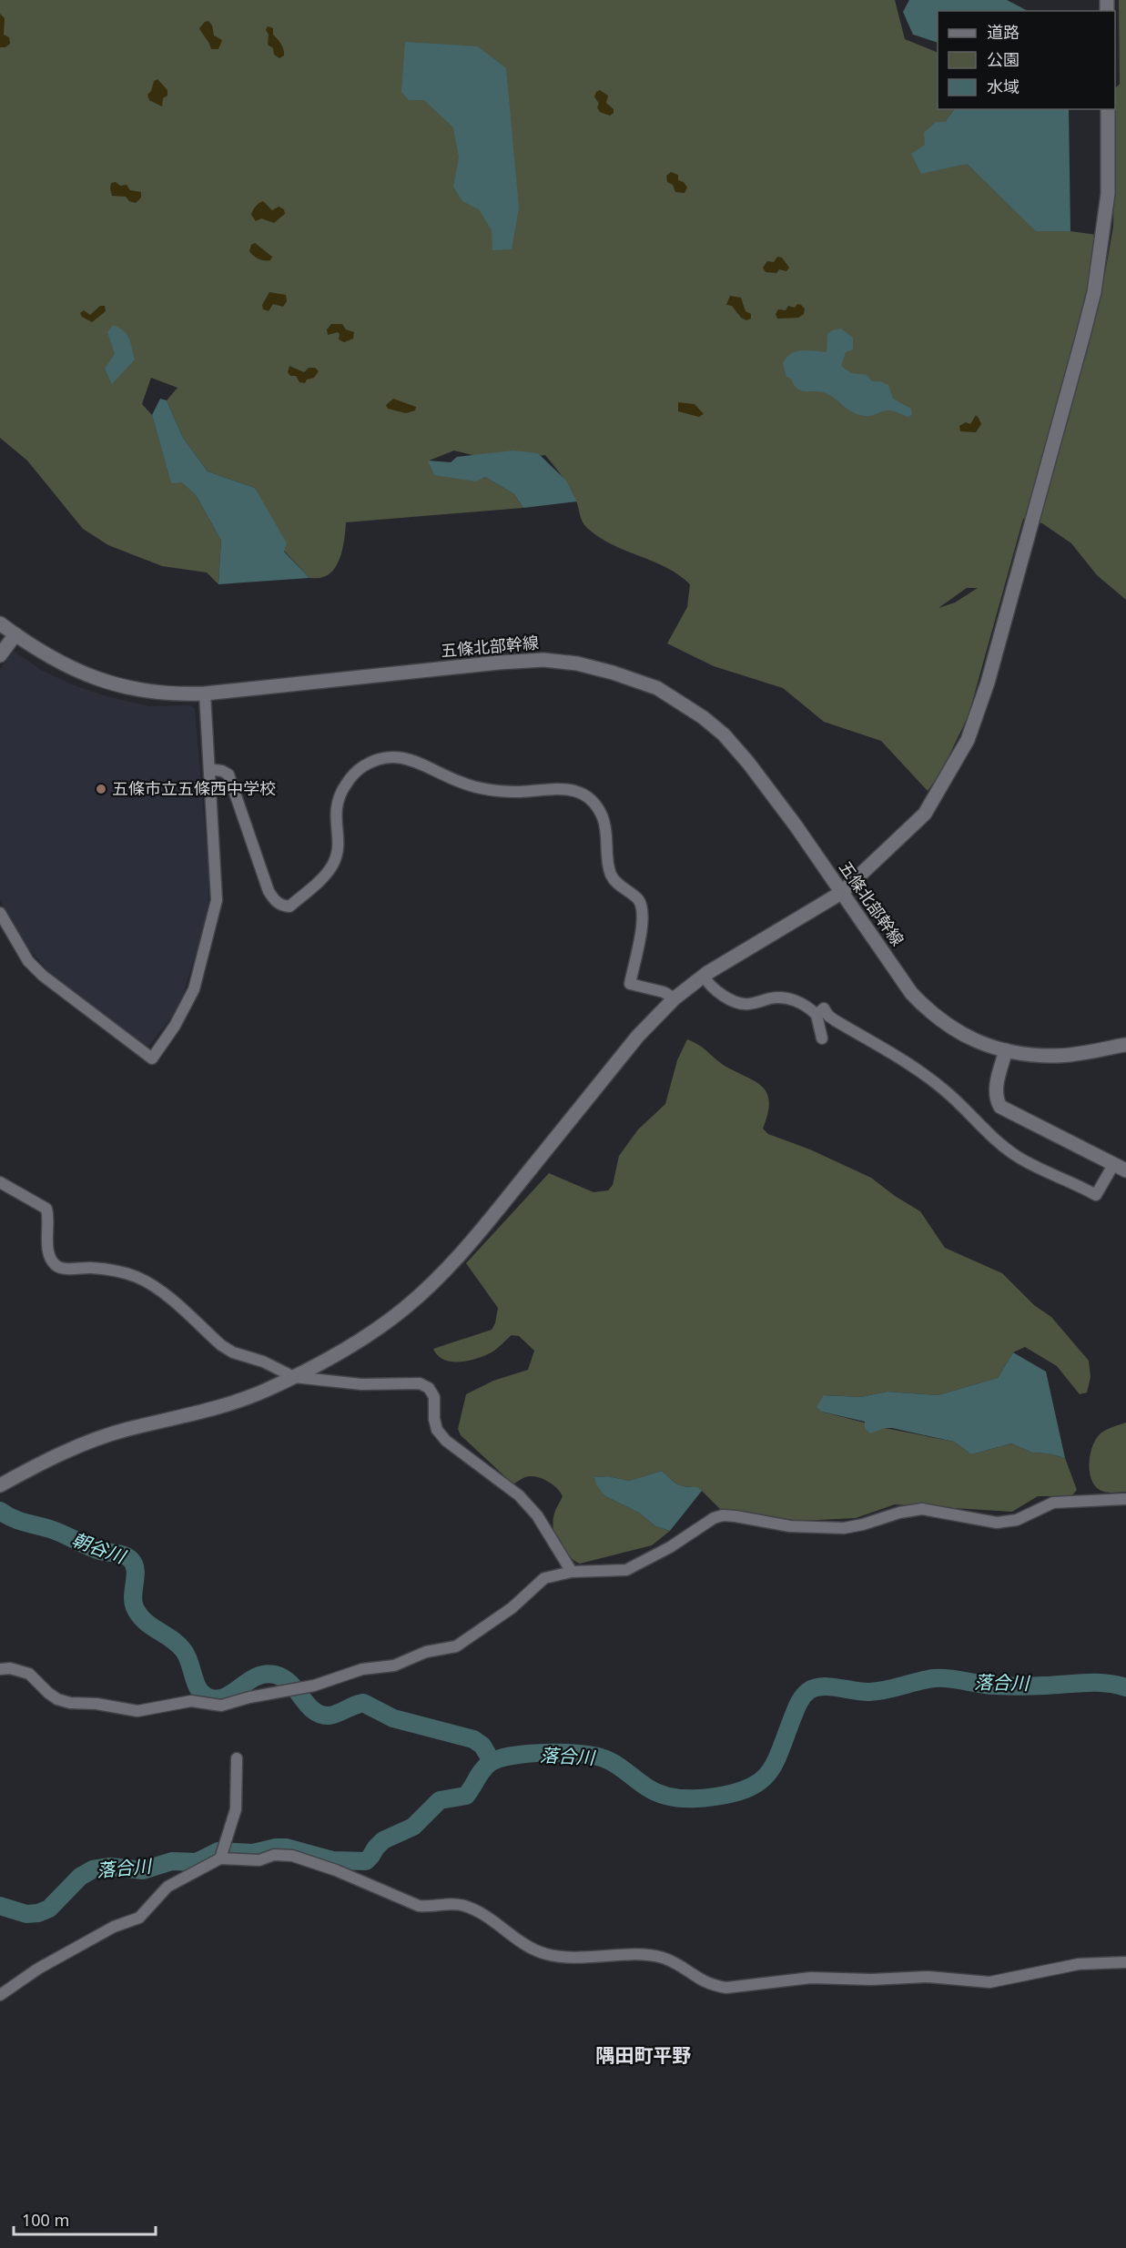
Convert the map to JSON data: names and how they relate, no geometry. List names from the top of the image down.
{
  "streets": {
    "street": ["五條北部幹線"]
  },
  "districts": ["隅田町平野"],
  "water": ["朝谷川", "落合川"],
  "places": ["五條市立五條西中学校"],
  "legend": ["道路", "公園", "水域"],
  "scale_bar": "100 m"
}
